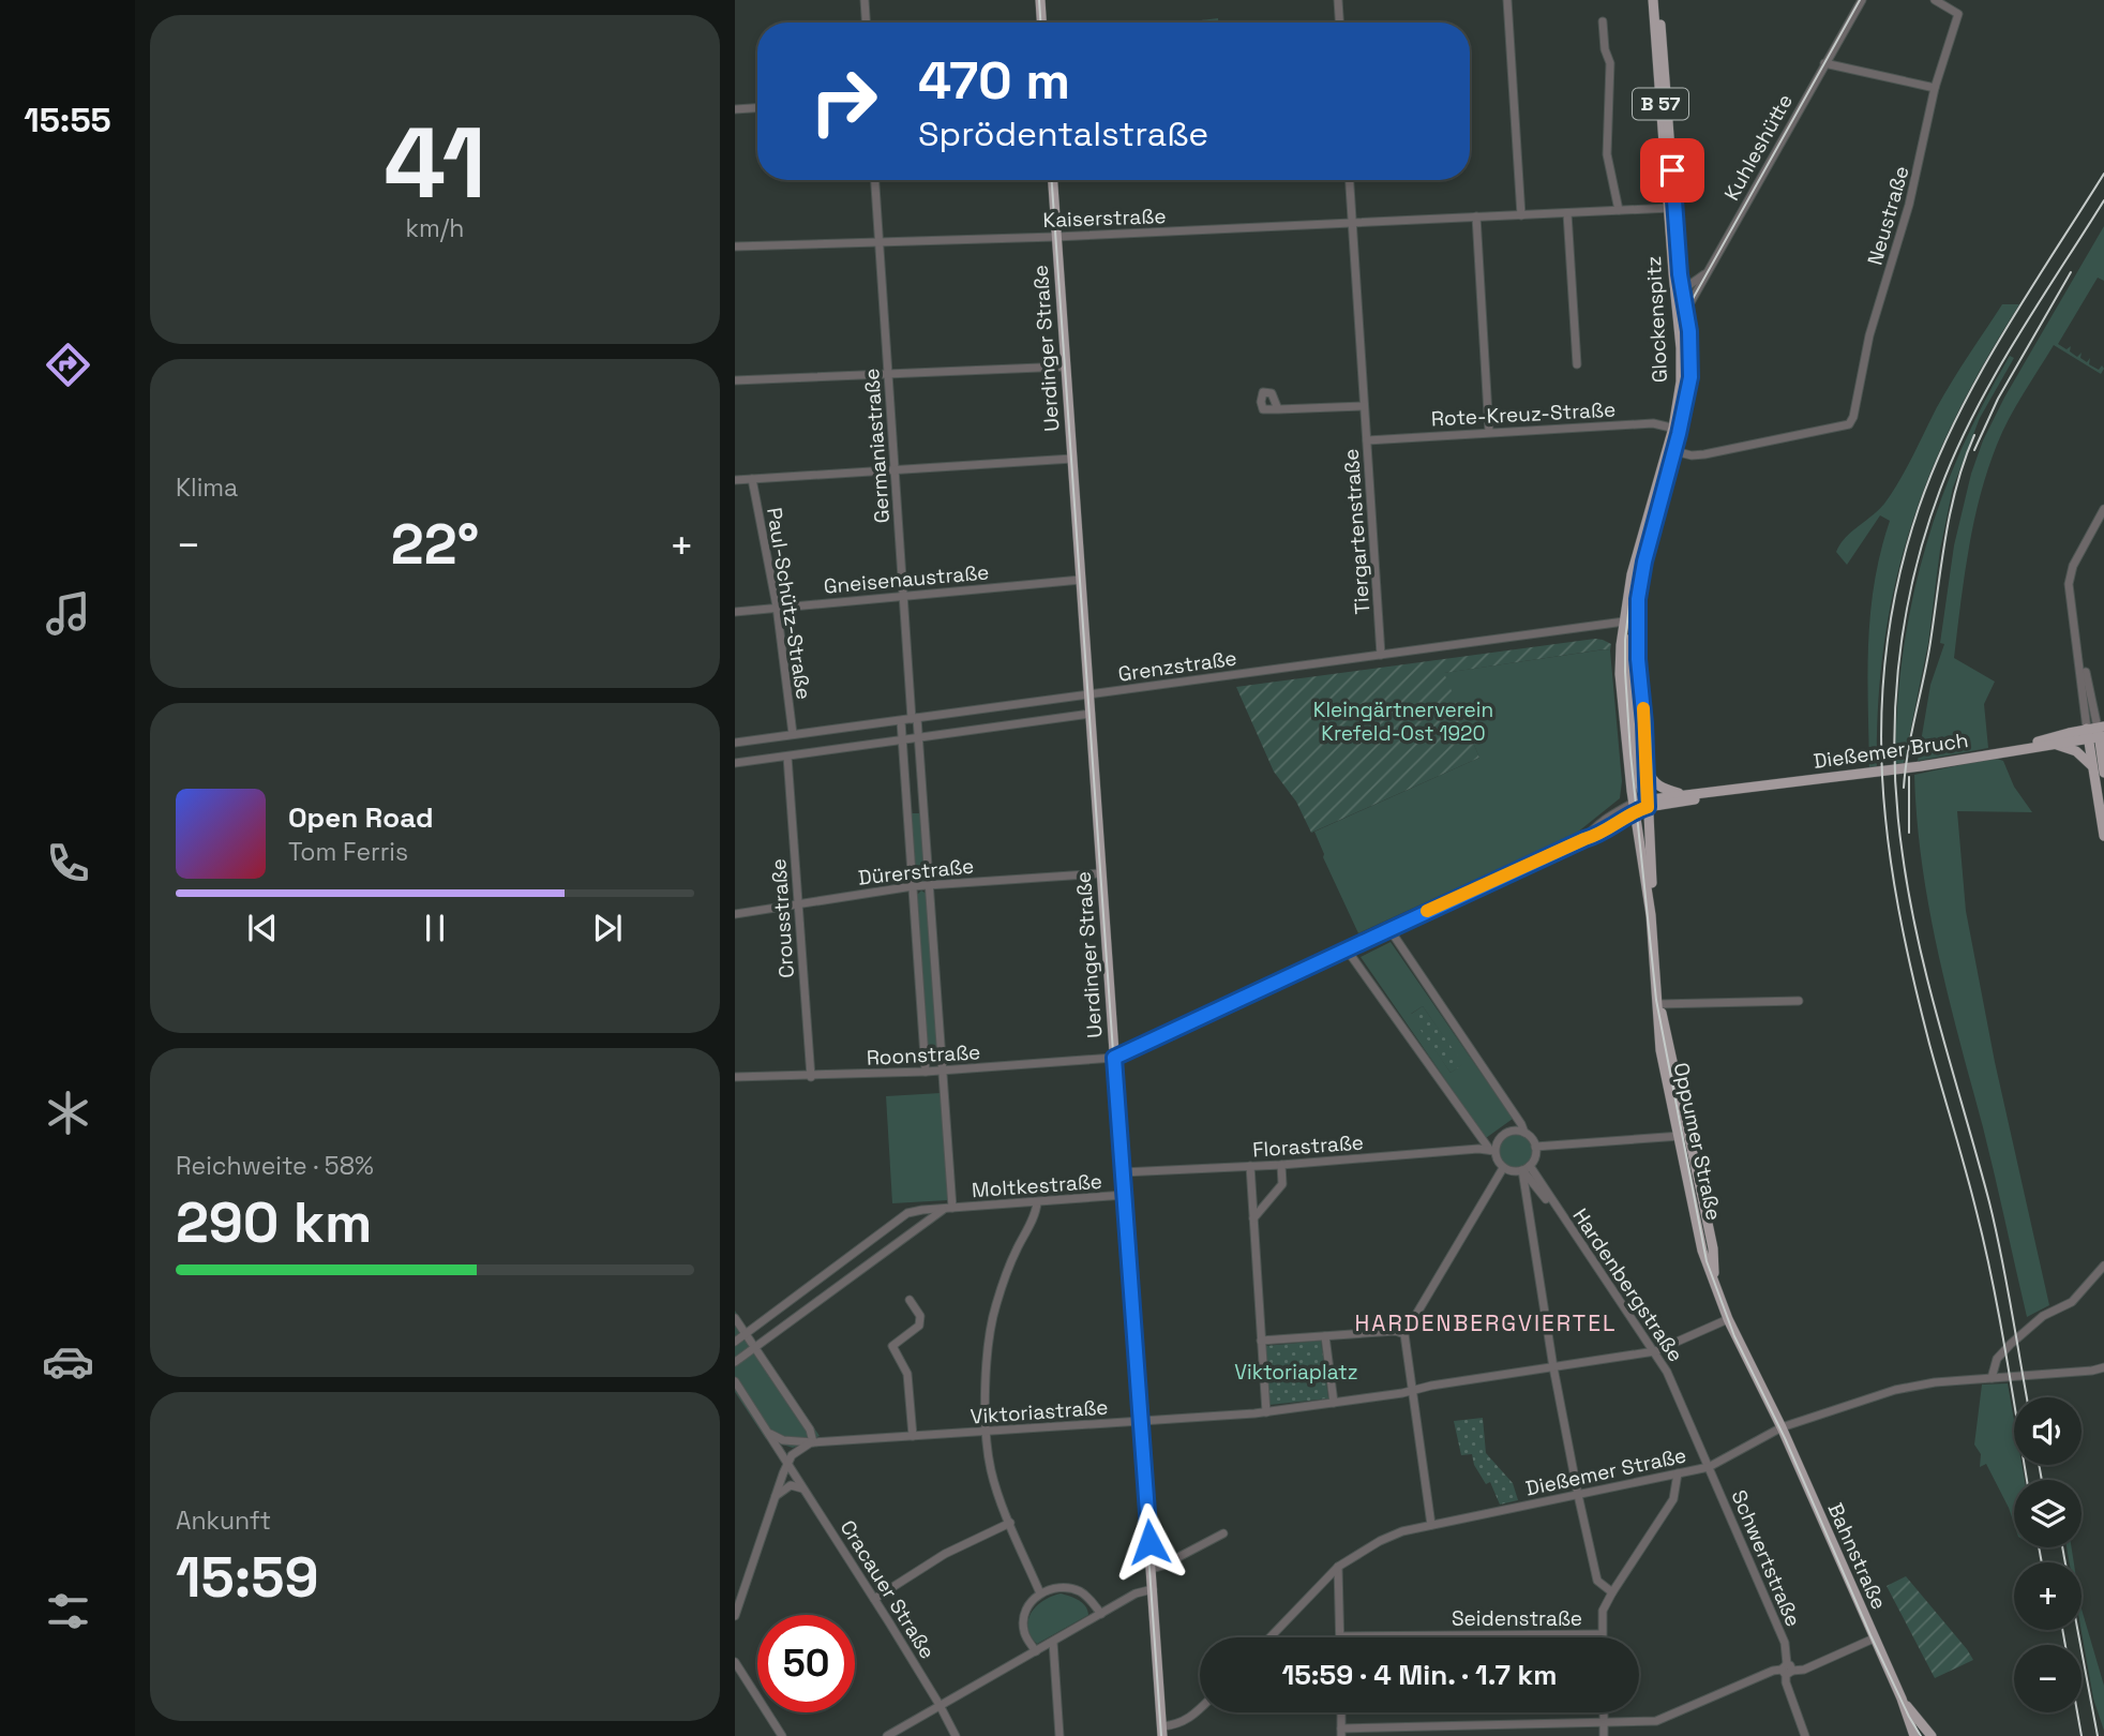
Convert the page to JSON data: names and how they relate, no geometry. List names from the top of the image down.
{
  "streets": {
    "main road": [
      "B 57",
      "Glockenspitz",
      "Uerdinger Straße",
      "Dießemer Bruch",
      "Oppumer Straße",
      "Bahnstraße"
    ],
    "street": [
      "Kuhleshütte",
      "Neustraße",
      "Kaiserstraße",
      "Rote-Kreuz-Straße",
      "Germaniastraße",
      "Tiergartenstraße",
      "Gneisenaustraße",
      "Paul-Schütz-Straße",
      "Grenzstraße",
      "Dürerstraße",
      "Crousstraße",
      "Roonstraße",
      "Florastraße",
      "Moltkestraße",
      "Hardenbergstraße",
      "Viktoriastraße",
      "Dießemer Straße",
      "Schwertstraße",
      "Cracauer Straße",
      "Seidenstraße"
    ]
  },
  "crossings": [
    ["B 57", "Glockenspitz"],
    ["B 57", "Grenzstraße"],
    ["B 57", "Dießemer Bruch"],
    ["B 57", "Oppumer Straße"],
    ["Kuhleshütte", "Glockenspitz"],
    ["Neustraße", "Glockenspitz"],
    ["Kaiserstraße", "Glockenspitz"],
    ["Kaiserstraße", "Uerdinger Straße"],
    ["Kaiserstraße", "Germaniastraße"],
    ["Kaiserstraße", "Tiergartenstraße"],
    ["Glockenspitz", "Rote-Kreuz-Straße"],
    ["Glockenspitz", "Grenzstraße"],
    ["Glockenspitz", "Oppumer Straße"],
    ["Uerdinger Straße", "Gneisenaustraße"],
    ["Uerdinger Straße", "Grenzstraße"],
    ["Uerdinger Straße", "Dürerstraße"],
    ["Uerdinger Straße", "Roonstraße"],
    ["Uerdinger Straße", "Florastraße"],
    ["Uerdinger Straße", "Moltkestraße"],
    ["Uerdinger Straße", "Viktoriastraße"],
    ["Rote-Kreuz-Straße", "Tiergartenstraße"],
    ["Germaniastraße", "Gneisenaustraße"],
    ["Germaniastraße", "Grenzstraße"],
    ["Germaniastraße", "Dürerstraße"],
    ["Germaniastraße", "Roonstraße"],
    ["Germaniastraße", "Moltkestraße"],
    ["Tiergartenstraße", "Grenzstraße"],
    ["Gneisenaustraße", "Paul-Schütz-Straße"],
    ["Paul-Schütz-Straße", "Grenzstraße"],
    ["Grenzstraße", "Oppumer Straße"],
    ["Dießemer Bruch", "Oppumer Straße"],
    ["Dürerstraße", "Crousstraße"],
    ["Crousstraße", "Roonstraße"],
    ["Oppumer Straße", "Dießemer Straße"],
    ["Oppumer Straße", "Bahnstraße"],
    ["Florastraße", "Hardenbergstraße"],
    ["Hardenbergstraße", "Dießemer Straße"],
    ["Hardenbergstraße", "Schwertstraße"],
    ["Viktoriastraße", "Cracauer Straße"],
    ["Dießemer Straße", "Bahnstraße"],
    ["Dießemer Straße", "Schwertstraße"],
    ["Dießemer Straße", "Seidenstraße"]
  ],
  "districts": ["HARDENBERGVIERTEL"],
  "parks": ["Kleingärtnerverein Krefeld-Ost 1920", "Viktoriaplatz"],
  "page": {
    "tabs": "15:55",
    "tile": [
      ["41", "km/h"],
      "Klima",
      ["Reichweite · 58%", "290 km"],
      ["Ankunft", "15:59"]
    ],
    "turn": ["470 m", "Sprödentalstraße"],
    "heat": ["−", "22°", "+"],
    "song": ["Open Road", "Tom Ferris"],
    "map_buttons": ["+", "−"],
    "limit": "50",
    "trip": "15:59 · 4 Min. · 1.7 km"
  }
}
